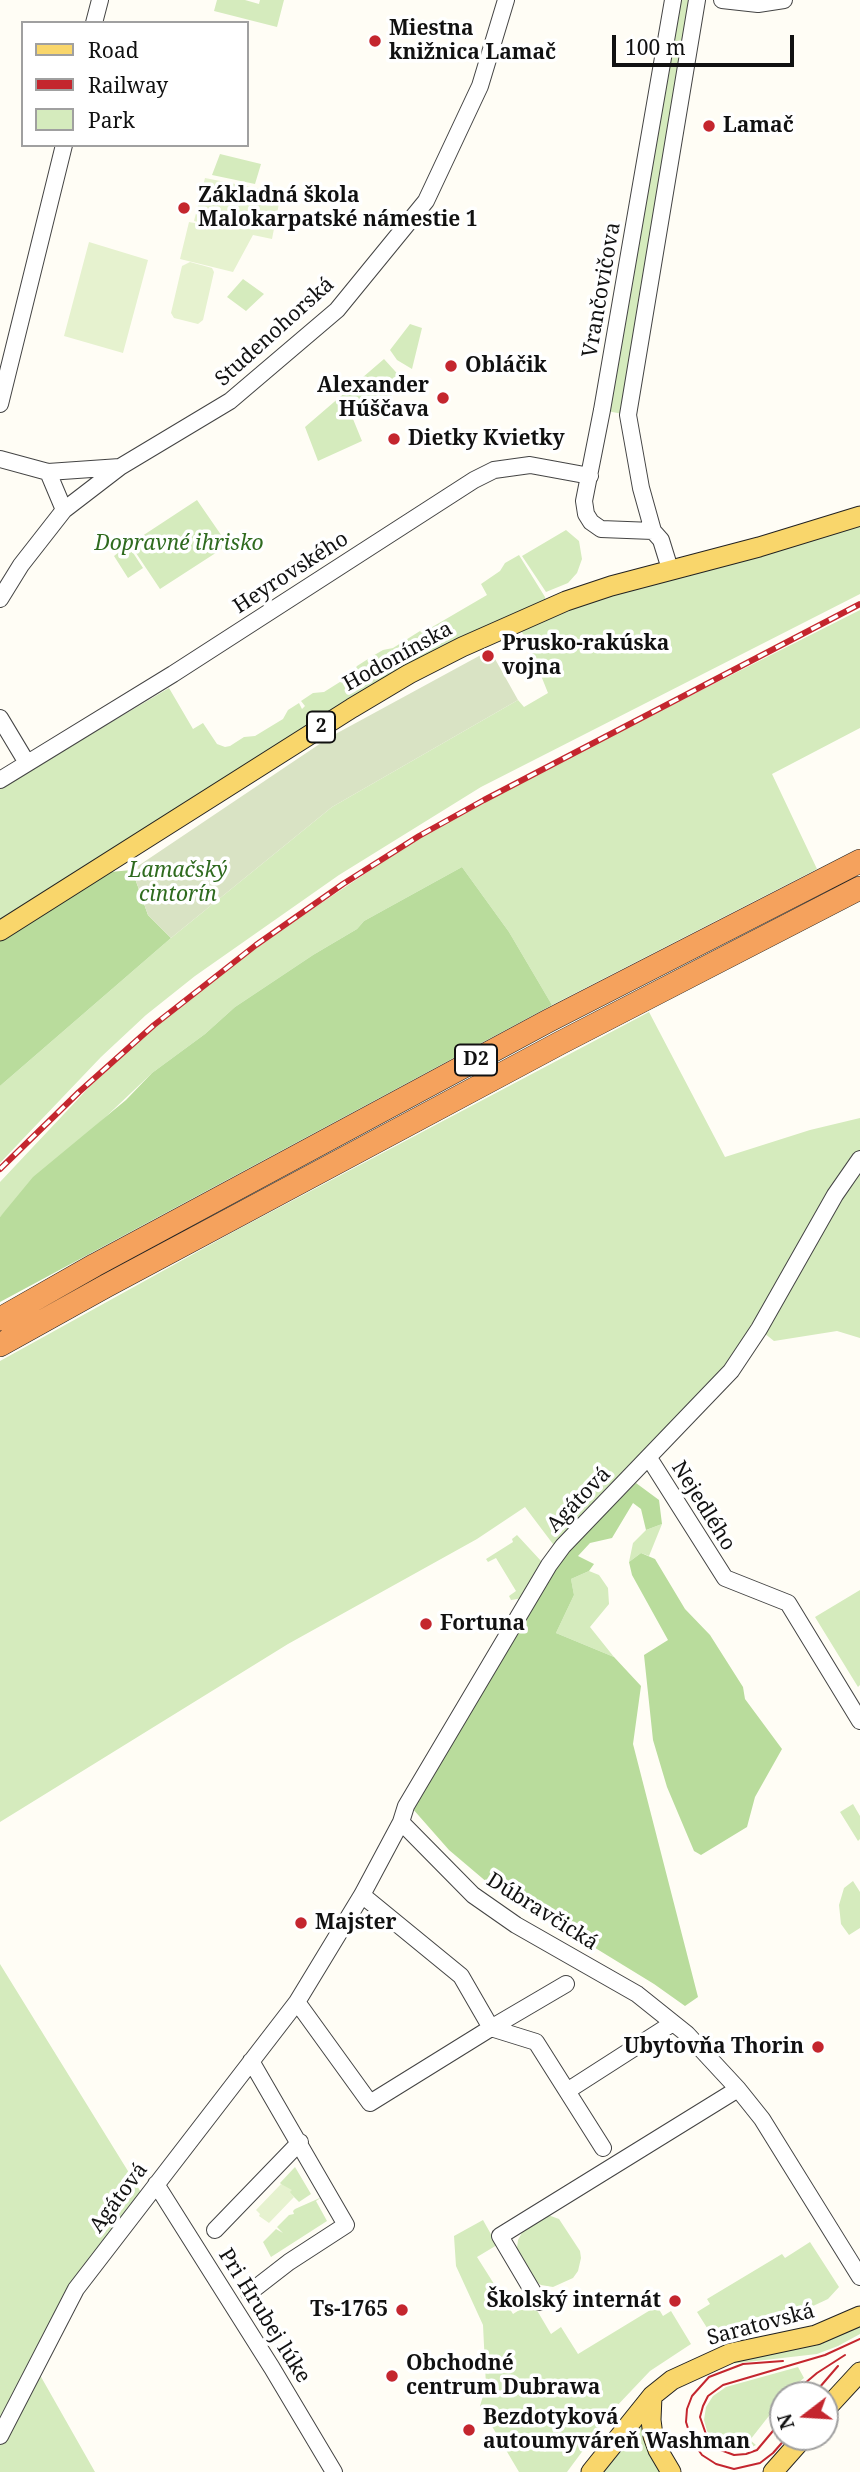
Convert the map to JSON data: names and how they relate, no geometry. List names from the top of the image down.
{
  "streets": {
    "highway": ["D2"],
    "main road": ["Hodonínska", "2", "Saratovská"],
    "street": [
      "Vrančovičova",
      "Studenohorská",
      "Heyrovského",
      "Agátová",
      "Nejedlého",
      "Dúbravčická",
      "Pri Hrubej lúke"
    ]
  },
  "crossings": [
    ["Vrančovičova", "Heyrovského"],
    ["Agátová", "Nejedlého"],
    ["Agátová", "Dúbravčická"],
    ["Agátová", "Pri Hrubej lúke"]
  ],
  "parks": ["Dopravné ihrisko", "Lamačský cintorín"],
  "places": [
    "Miestna knižnica Lamač",
    "Lamač",
    "Základná škola Malokarpatské námestie 1",
    "Obláčik",
    "Alexander Húščava",
    "Dietky Kvietky",
    "Prusko-rakúska vojna",
    "Fortuna",
    "Majster",
    "Ubytovňa Thorin",
    "Školský internát",
    "Ts-1765",
    "Obchodné centrum Dubrawa",
    "Bezdotyková autoumyváreň Washman"
  ],
  "legend": ["Road", "Railway", "Park"],
  "scale_bar": "100 m",
  "north": "left"
}
